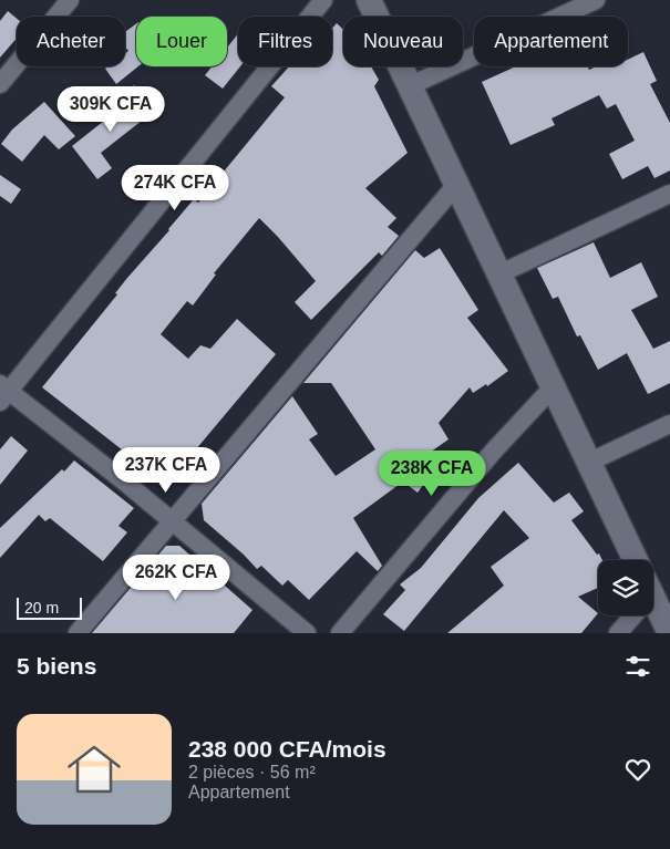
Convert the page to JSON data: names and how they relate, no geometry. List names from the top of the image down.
{
  "scale_bar": "20 m",
  "page": {
    "chip": [
      "Acheter",
      "Louer",
      "Filtres",
      "Nouveau",
      "Appartement"
    ],
    "price": [
      "309K CFA",
      "274K CFA",
      "237K CFA",
      "238K CFA",
      "262K CFA"
    ],
    "scale": "20 m",
    "heading": "5 biens",
    "list": [
      {
        "name": "238 000 CFA/mois",
        "note": "2 pièces · 56 m² · Appartement"
      }
    ]
  }
}
